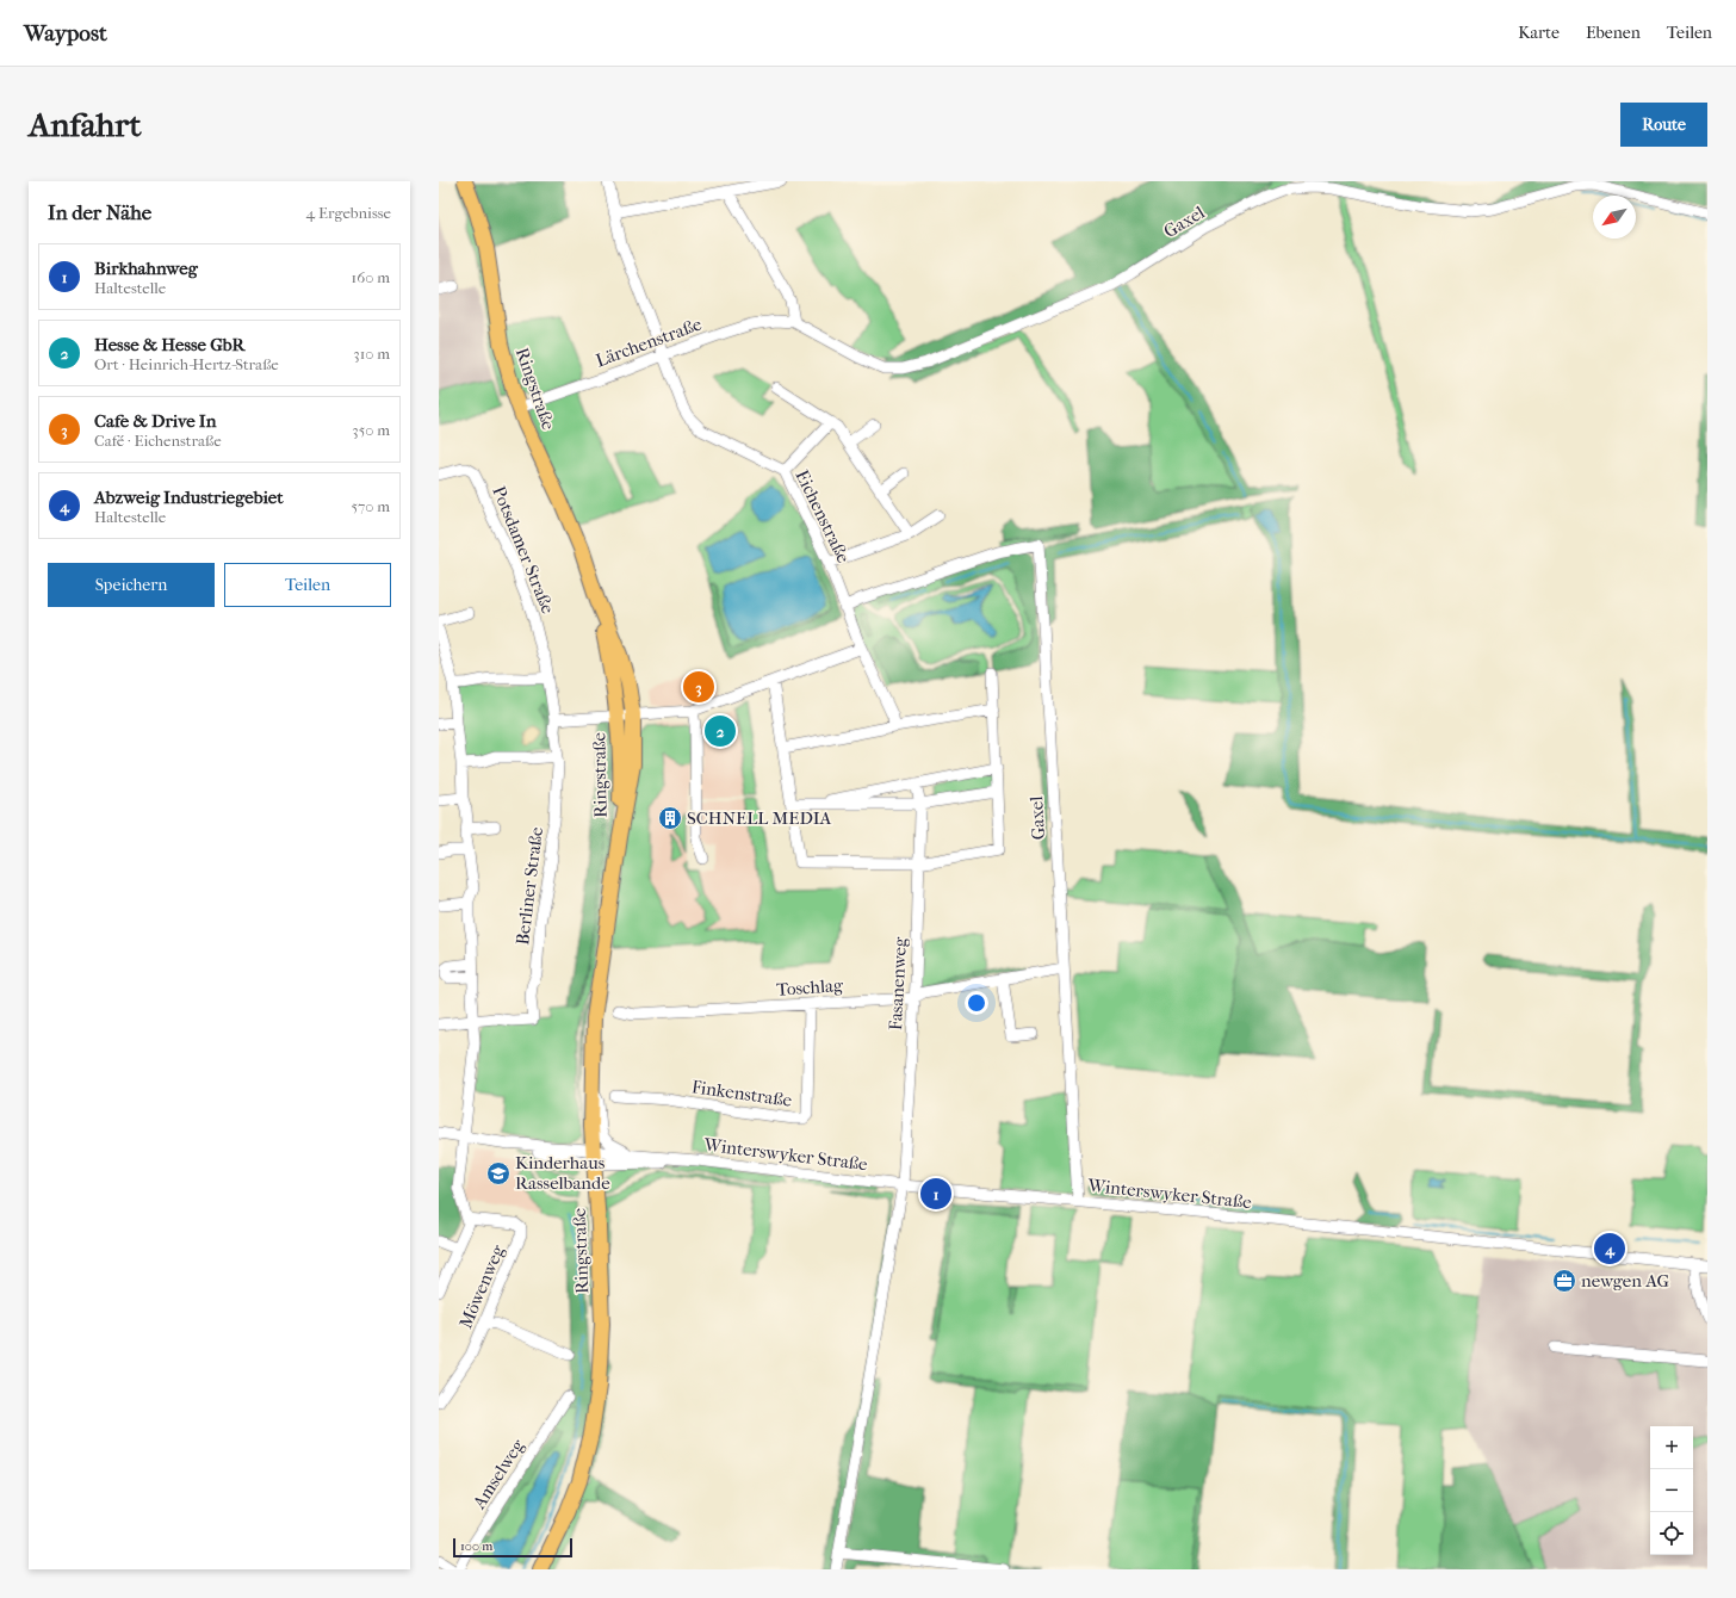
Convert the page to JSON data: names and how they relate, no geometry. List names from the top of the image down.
{
  "streets": {
    "main road": ["Ringstraße"],
    "street": [
      "Gaxel",
      "Lärchenstraße",
      "Eichenstraße",
      "Potsdamer Straße",
      "Berliner Straße",
      "Fasanenweg",
      "Toschlag",
      "Finkenstraße",
      "Winterswyker Straße",
      "Möwenweg",
      "Amselweg"
    ]
  },
  "crossings": [
    ["Gaxel", "Lärchenstraße"],
    ["Gaxel", "Eichenstraße"],
    ["Gaxel", "Toschlag"],
    ["Gaxel", "Winterswyker Straße"],
    ["Lärchenstraße", "Ringstraße"],
    ["Lärchenstraße", "Eichenstraße"],
    ["Ringstraße", "Winterswyker Straße"],
    ["Potsdamer Straße", "Berliner Straße"],
    ["Fasanenweg", "Toschlag"],
    ["Fasanenweg", "Winterswyker Straße"],
    ["Toschlag", "Finkenstraße"]
  ],
  "places": {
    "building": ["SCHNELL MEDIA"],
    "school or university": ["Kinderhaus Rasselbande"],
    "office": ["newgen AG"]
  },
  "scale_bar": "100 m",
  "north": "bottom left",
  "page": {
    "header": "Waypost",
    "nav": ["Karte", "Ebenen", "Teilen"],
    "buttons": [
      "Route",
      ["Speichern", "Teilen"]
    ],
    "title": "Anfahrt",
    "heading": ["In der Nähe", "4 Ergebnisse"],
    "list": [
      {
        "mark": "1",
        "name": "Birkhahnweg",
        "note": "Haltestelle",
        "value": "160 m"
      },
      {
        "mark": "2",
        "name": "Hesse & Hesse GbR",
        "note": "Ort · Heinrich-Hertz-Straße",
        "value": "310 m"
      },
      {
        "mark": "3",
        "name": "Cafe & Drive In",
        "note": "Café · Eichenstraße",
        "value": "350 m"
      },
      {
        "mark": "4",
        "name": "Abzweig Industriegebiet",
        "note": "Haltestelle",
        "value": "570 m"
      }
    ],
    "pins": [
      "3",
      "2",
      "1",
      "4"
    ],
    "map_buttons": ["+", "−"],
    "scale": "100 m"
  }
}
